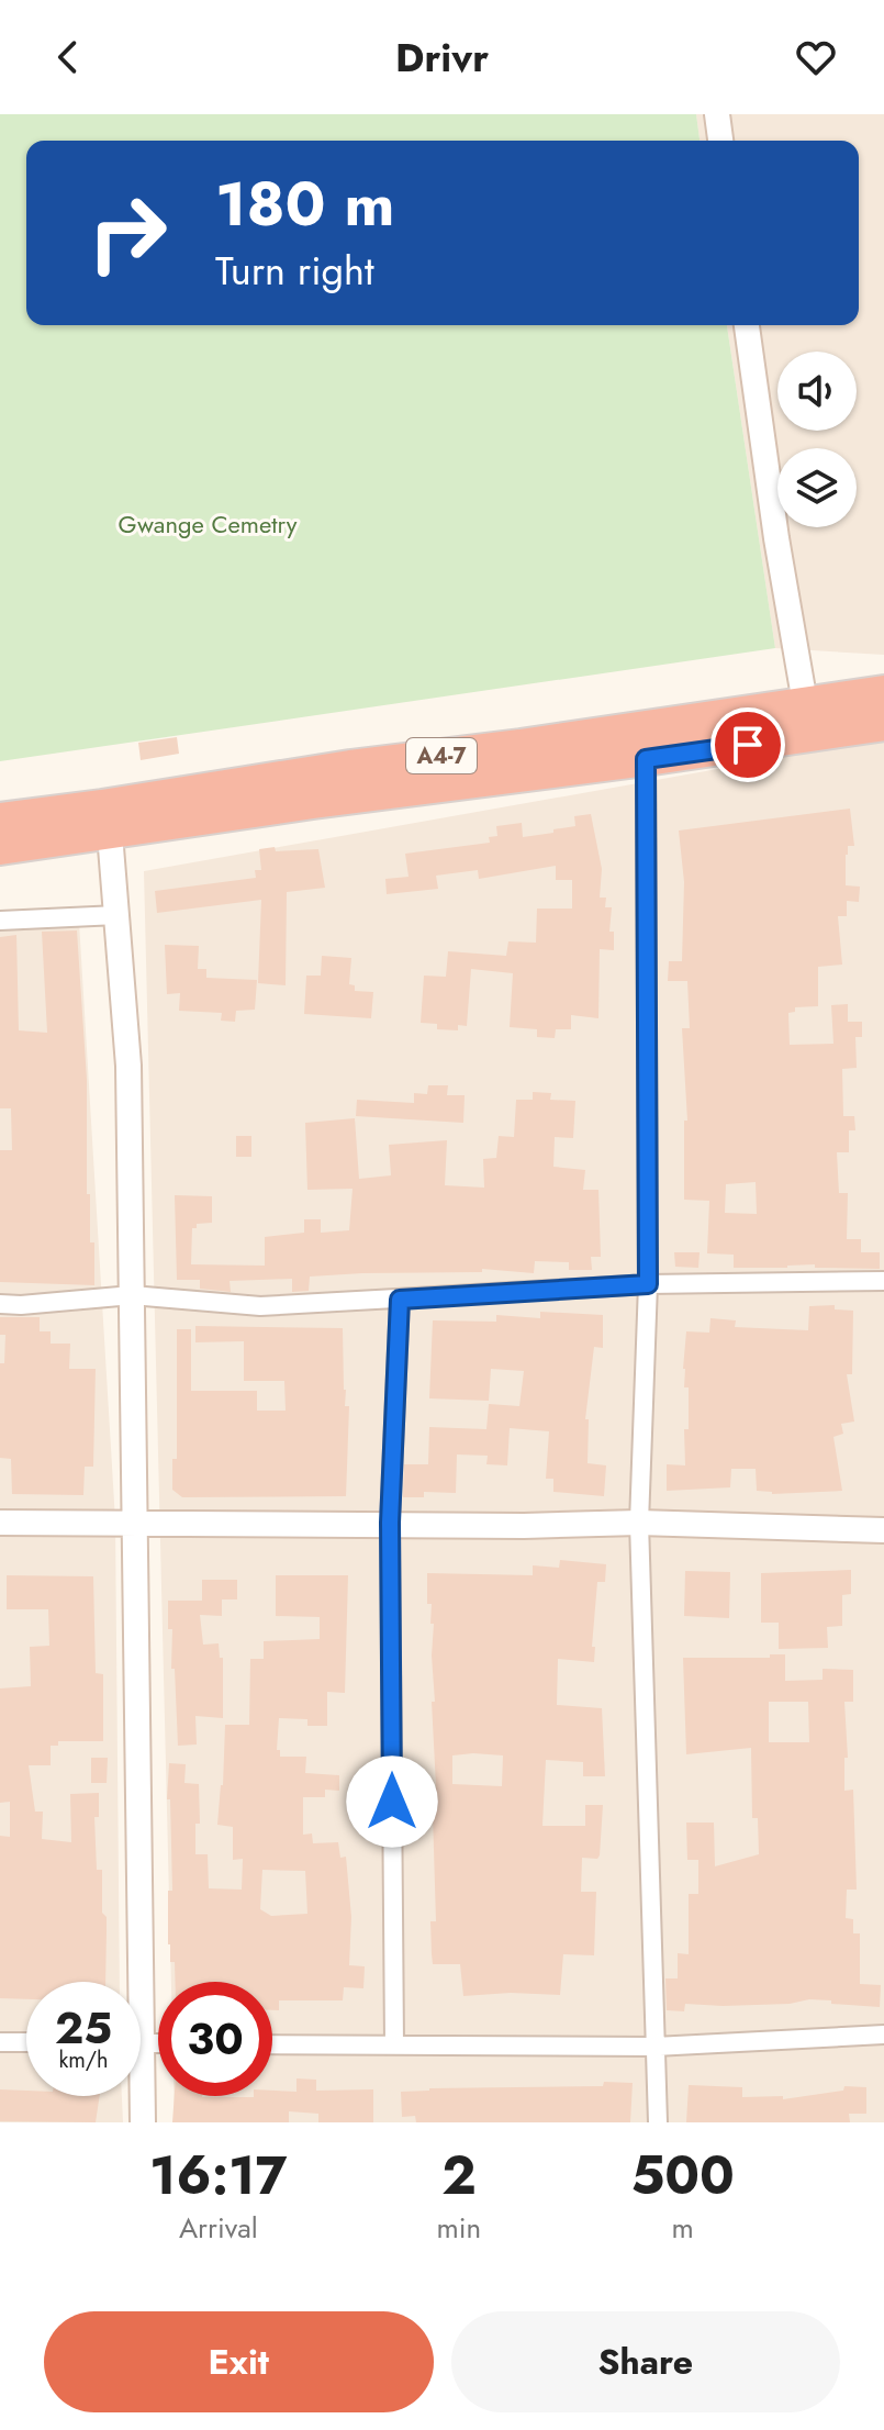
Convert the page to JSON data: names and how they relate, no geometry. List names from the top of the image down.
{
  "streets": {
    "highway": ["A4-7"]
  },
  "parks": ["Gwange Cemetry"],
  "page": {
    "header": "Drivr",
    "turn": ["180 m", "Turn right"],
    "speed": "25 km/h",
    "limit": "30",
    "eta": [
      "16:17",
      "Arrival",
      "2",
      "min",
      "500",
      "m"
    ],
    "buttons": ["Exit", "Share"]
  }
}
